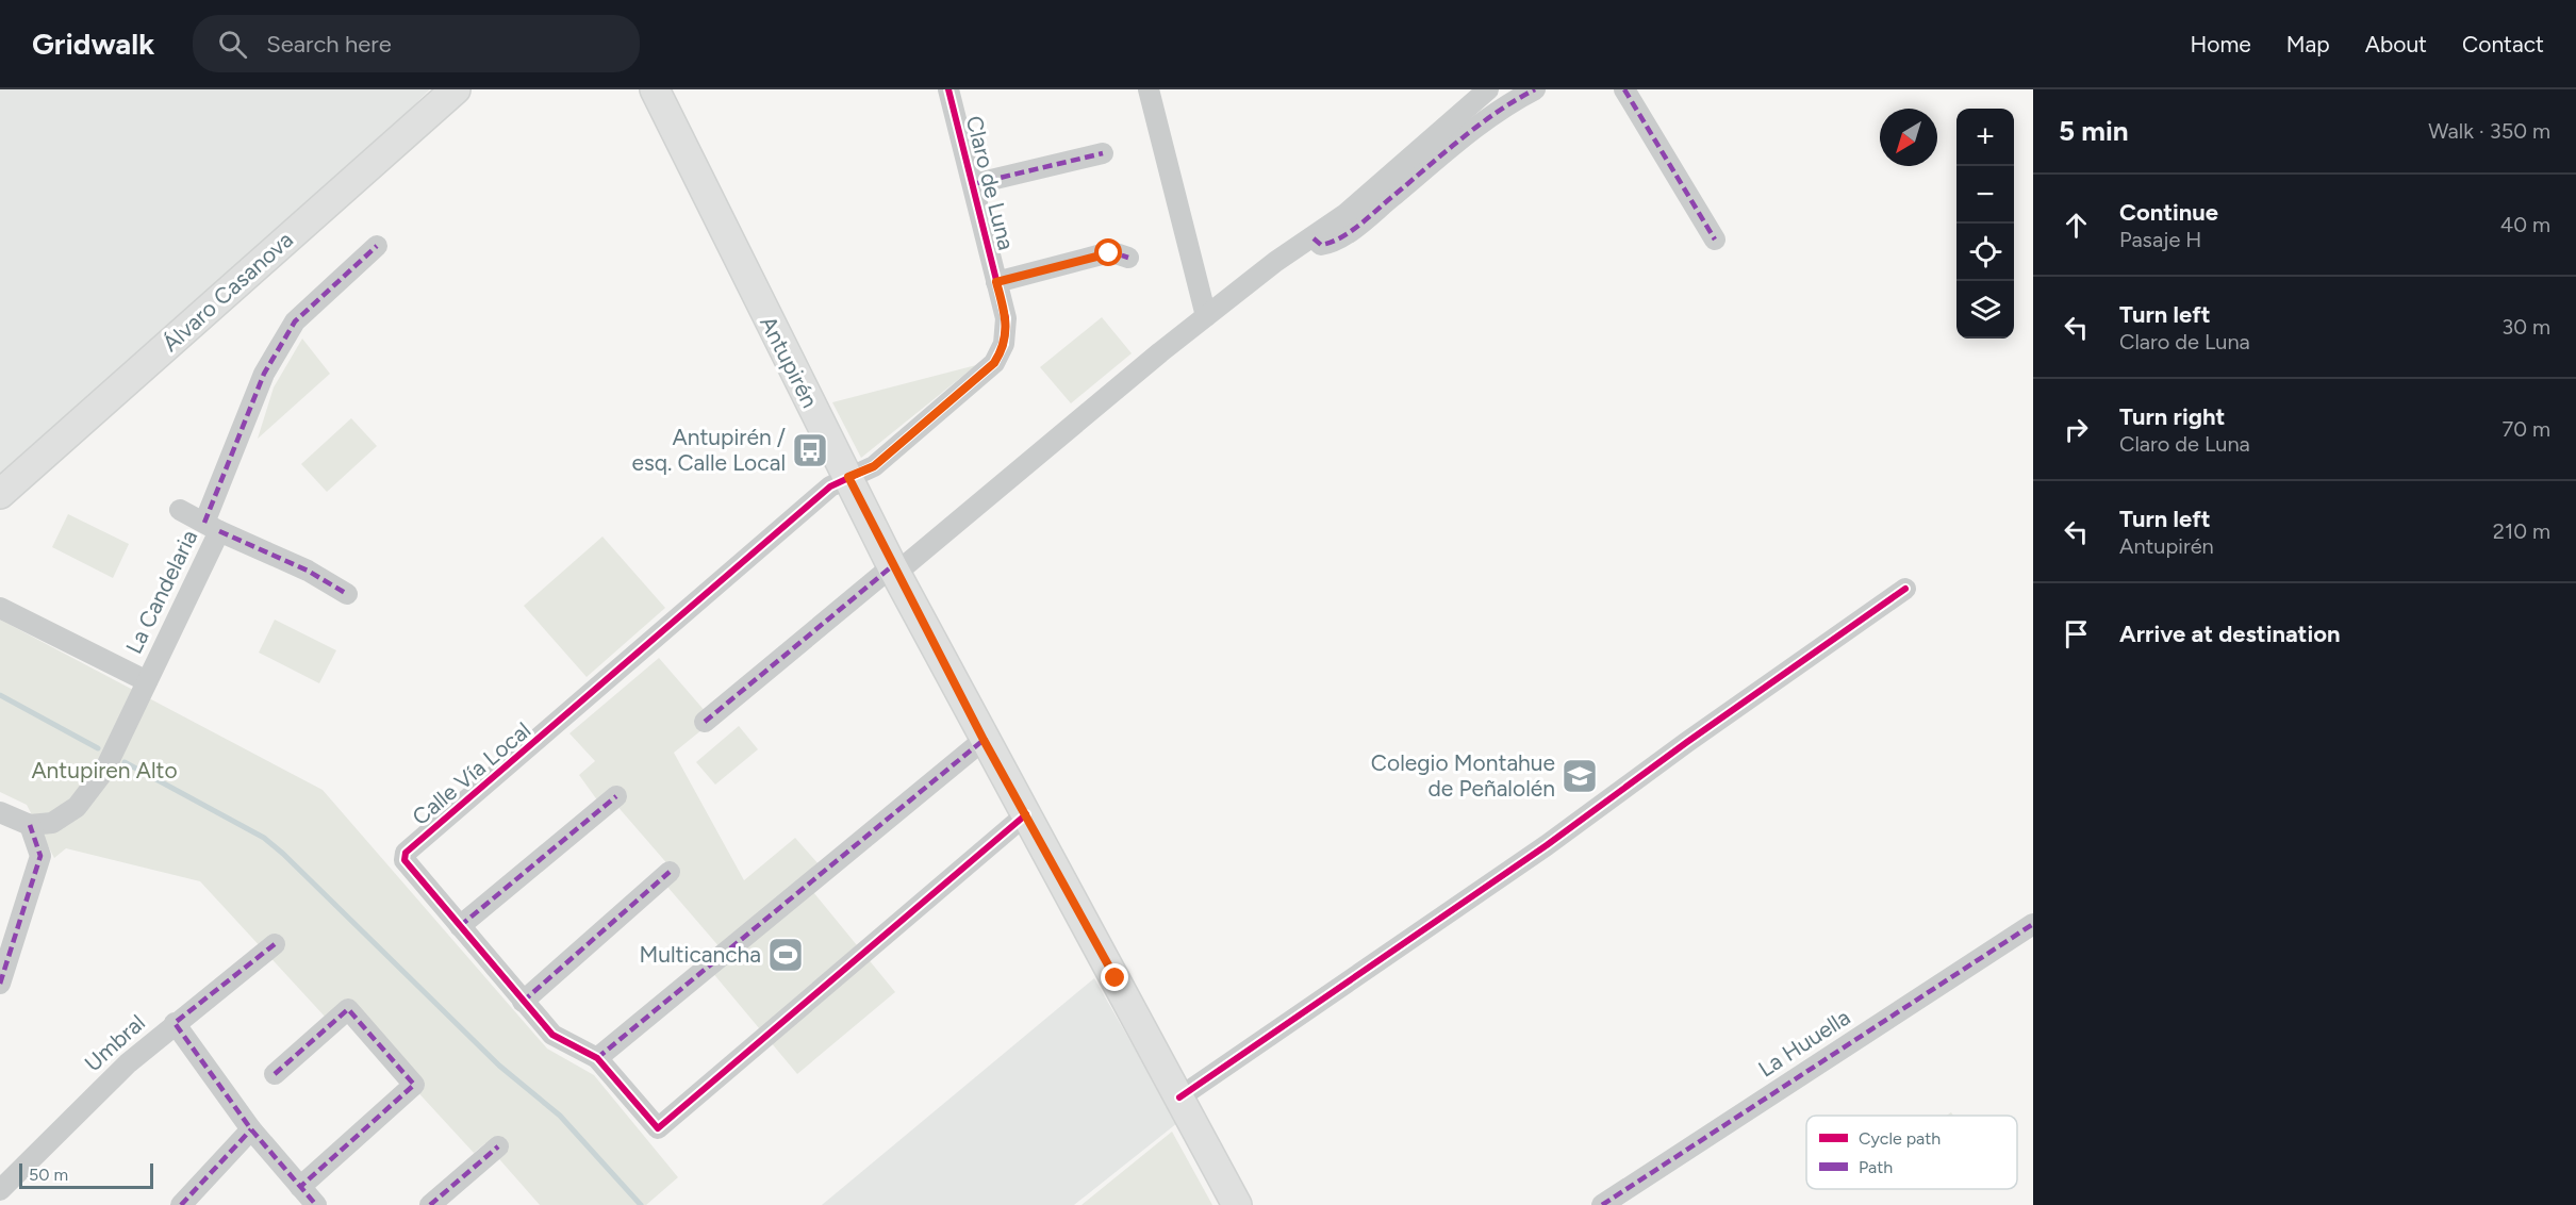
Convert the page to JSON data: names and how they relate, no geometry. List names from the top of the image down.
{
  "streets": {
    "street": [
      "Claro de Luna",
      "Álvaro Casanova",
      "Antupirén",
      "La Candelaria",
      "Calle Vía Local",
      "Umbral",
      "La Huuella"
    ]
  },
  "crossings": [
    ["Claro de Luna", "Antupirén"],
    ["Claro de Luna", "Calle Vía Local"],
    ["Antupirén", "Calle Vía Local"]
  ],
  "parks": ["Antupiren Alto"],
  "places": {
    "bus stop": ["Antupirén / esq. Calle Local"],
    "school or university": ["Colegio Montahue de Peñalolén"],
    "sports": ["Multicancha"]
  },
  "legend": ["Cycle path", "Path"],
  "scale_bar": "50 m",
  "north": "bottom left",
  "page": {
    "header": "Gridwalk",
    "search": "Search here",
    "nav": [
      "Home",
      "Map",
      "About",
      "Contact"
    ],
    "heading": ["5 min", "Walk · 350 m"],
    "map_buttons": ["+", "−"],
    "list": [
      ["Continue", "Pasaje H", "40 m"],
      ["Turn left", "Claro de Luna", "30 m"],
      ["Turn right", "Claro de Luna", "70 m"],
      ["Turn left", "Antupirén", "210 m"],
      "Arrive at destination"
    ],
    "scale": "50 m"
  }
}
